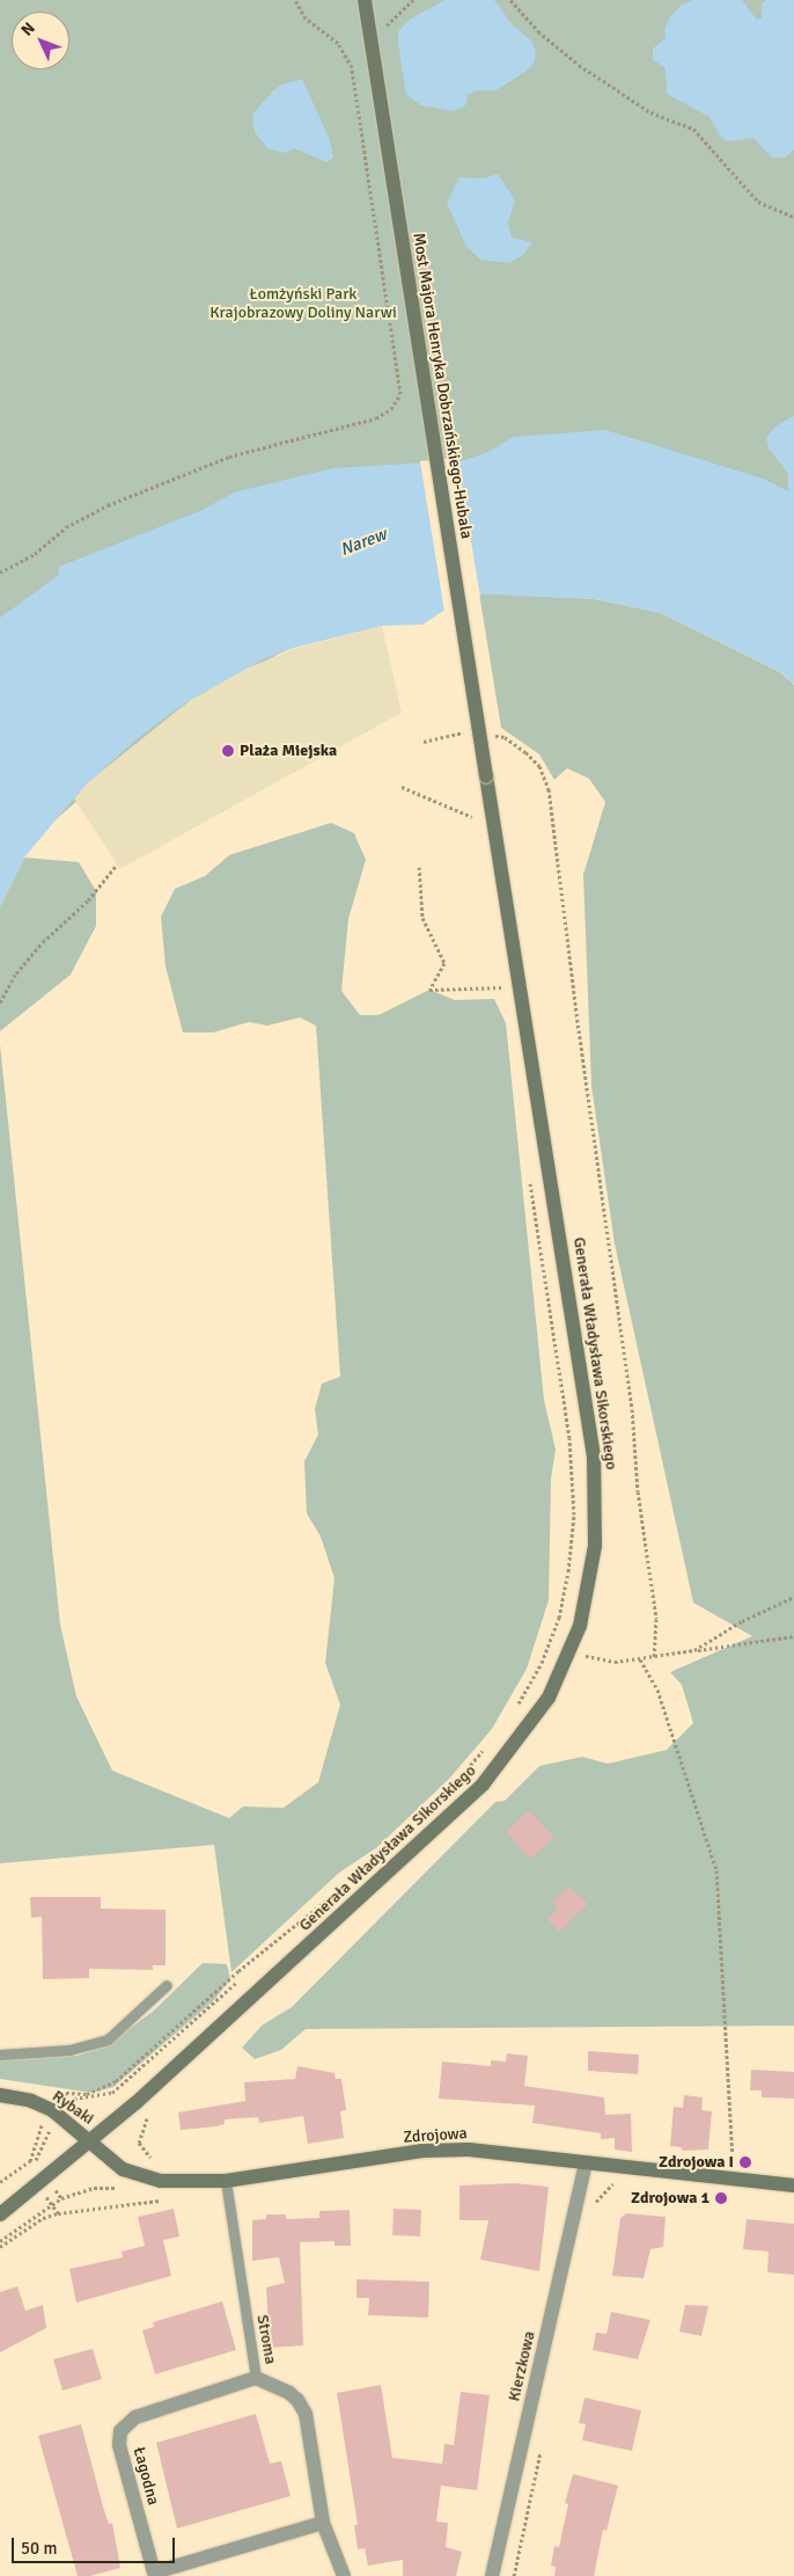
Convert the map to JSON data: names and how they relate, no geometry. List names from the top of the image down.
{
  "streets": {
    "street": [
      "Most Majora Henryka Dobrzańskiego-Hubala",
      "Generała Władysława Sikorskiego",
      "Rybaki",
      "Zdrojowa",
      "Stroma",
      "Kierzkowa",
      "Łagodna"
    ]
  },
  "crossings": [
    ["Most Majora Henryka Dobrzańskiego-Hubala", "Generała Władysława Sikorskiego"],
    ["Generała Władysława Sikorskiego", "Rybaki"],
    ["Generała Władysława Sikorskiego", "Zdrojowa"],
    ["Rybaki", "Zdrojowa"],
    ["Zdrojowa", "Stroma"],
    ["Zdrojowa", "Kierzkowa"],
    ["Stroma", "Łagodna"]
  ],
  "water": ["Narew"],
  "parks": ["Łomżyński Park Krajobrazowy Doliny Narwi"],
  "places": ["Plaża Miejska", "Zdrojowa I", "Zdrojowa 1"],
  "scale_bar": "50 m",
  "north": "top left"
}
